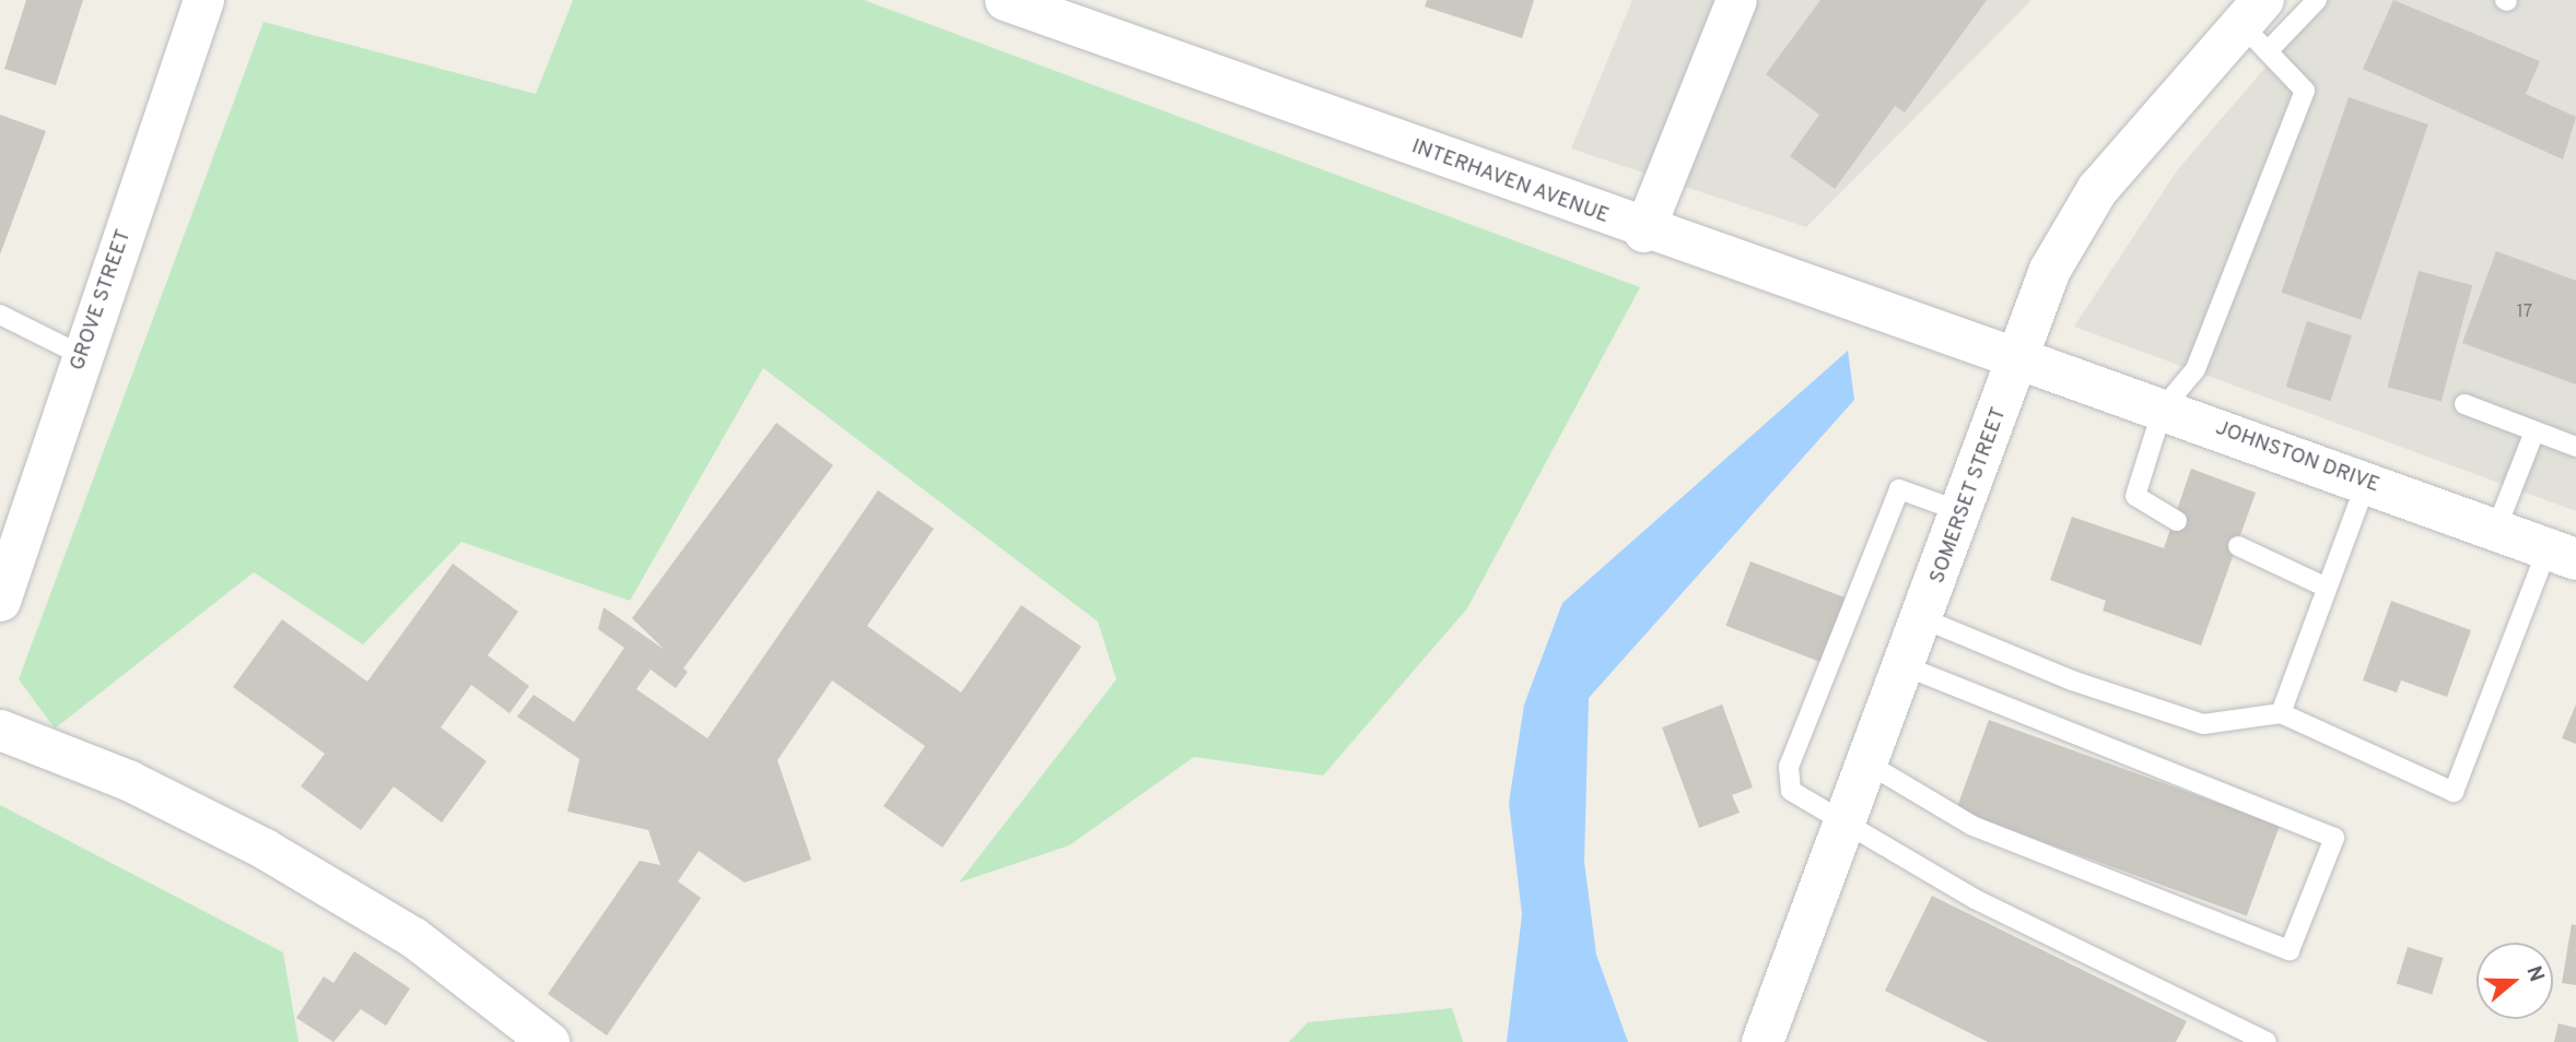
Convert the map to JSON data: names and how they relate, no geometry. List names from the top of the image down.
{
  "streets": {
    "main road": ["JOHNSTON DRIVE", "SOMERSET STREET"],
    "street": ["INTERHAVEN AVENUE", "GROVE STREET"]
  },
  "crossings": [
    ["INTERHAVEN AVENUE", "JOHNSTON DRIVE"],
    ["INTERHAVEN AVENUE", "SOMERSET STREET"],
    ["JOHNSTON DRIVE", "SOMERSET STREET"]
  ],
  "house_numbers": ["17"],
  "north": "right"
}
